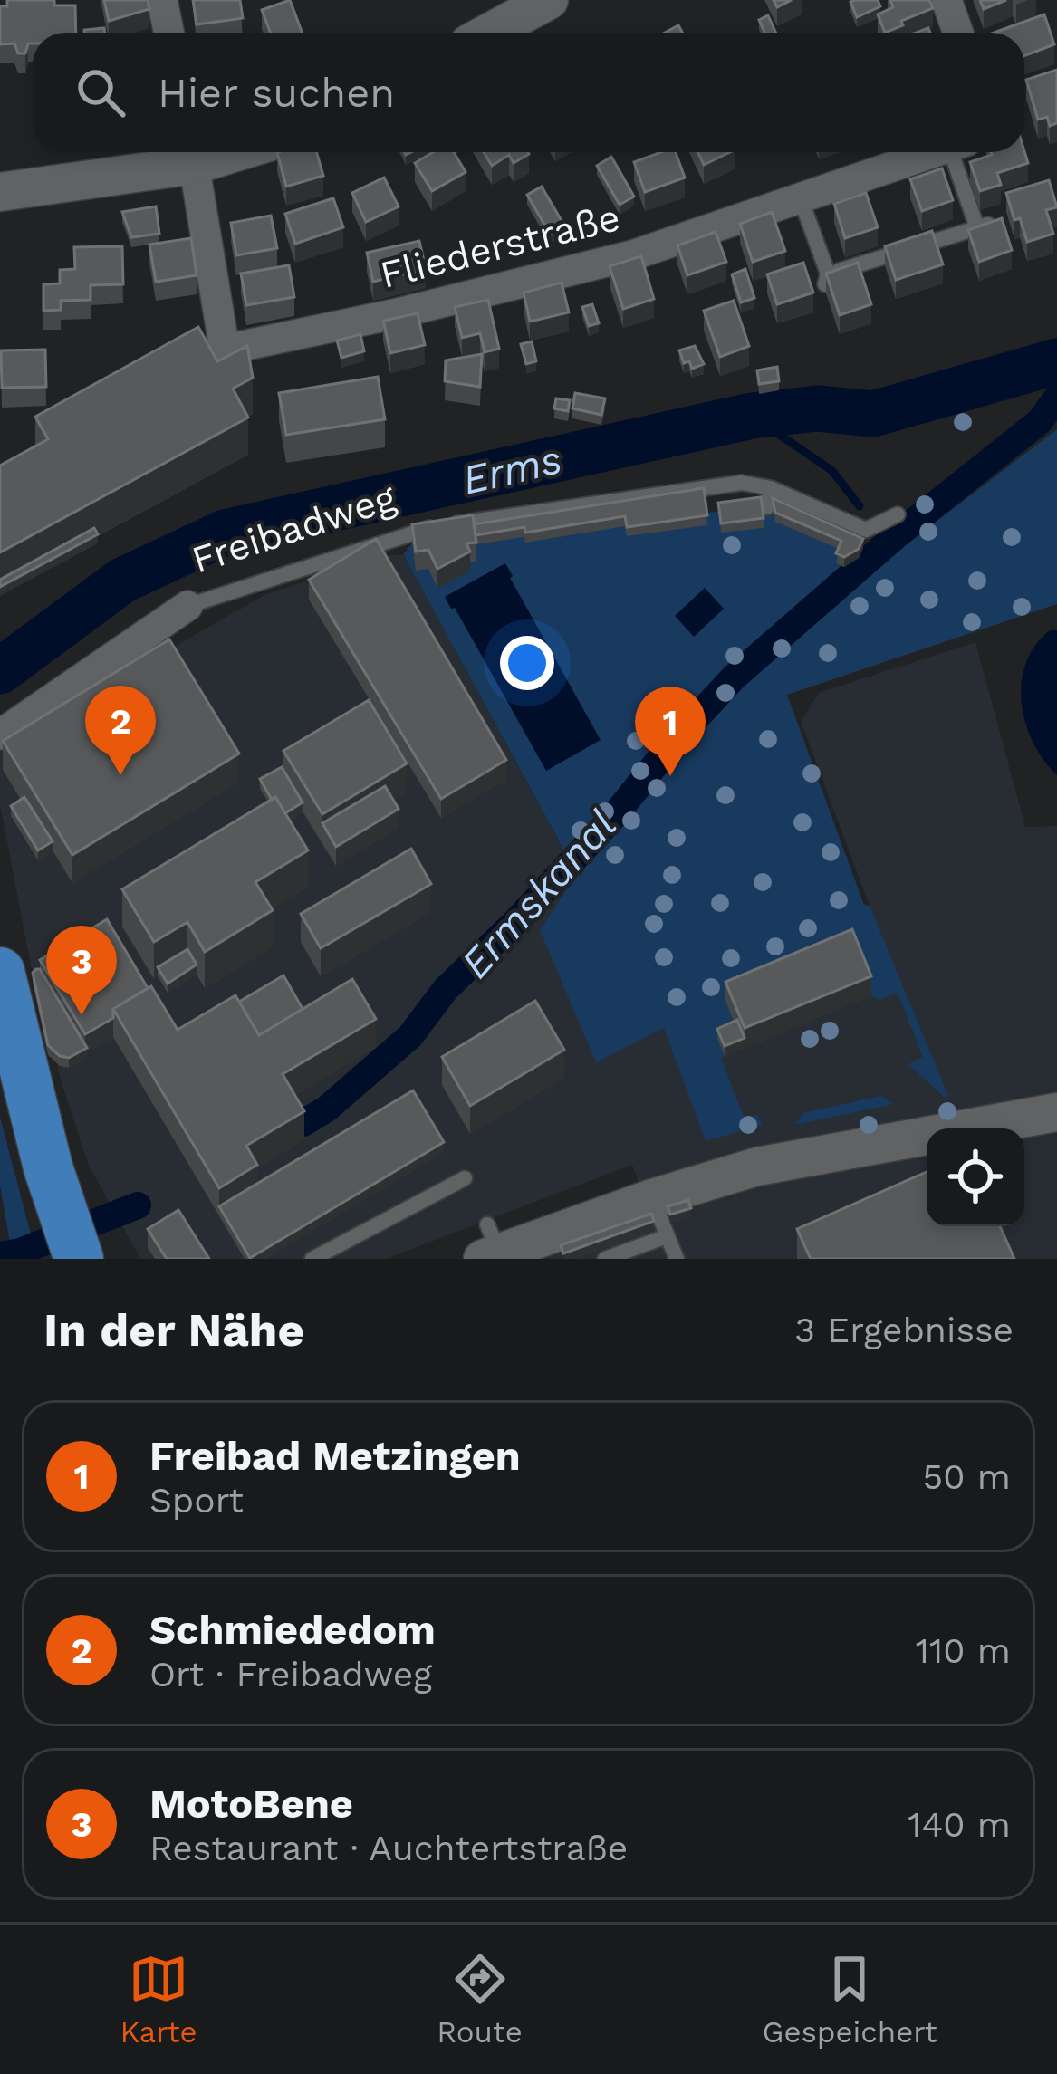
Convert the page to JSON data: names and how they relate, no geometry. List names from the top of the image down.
{
  "streets": {
    "street": ["Fliederstraße", "Freibadweg"]
  },
  "water": ["Erms", "Ermskanal"],
  "page": {
    "search": "Hier suchen",
    "pins": ["2", "1", "3"],
    "heading": ["In der Nähe", "3 Ergebnisse"],
    "list": [
      {
        "mark": "1",
        "name": "Freibad Metzingen",
        "note": "Sport",
        "value": "50 m"
      },
      {
        "mark": "2",
        "name": "Schmiededom",
        "note": "Ort · Freibadweg",
        "value": "110 m"
      },
      {
        "mark": "3",
        "name": "MotoBene",
        "note": "Restaurant · Auchtertstraße",
        "value": "140 m"
      }
    ],
    "nav": ["Karte", "Route", "Gespeichert"]
  }
}
